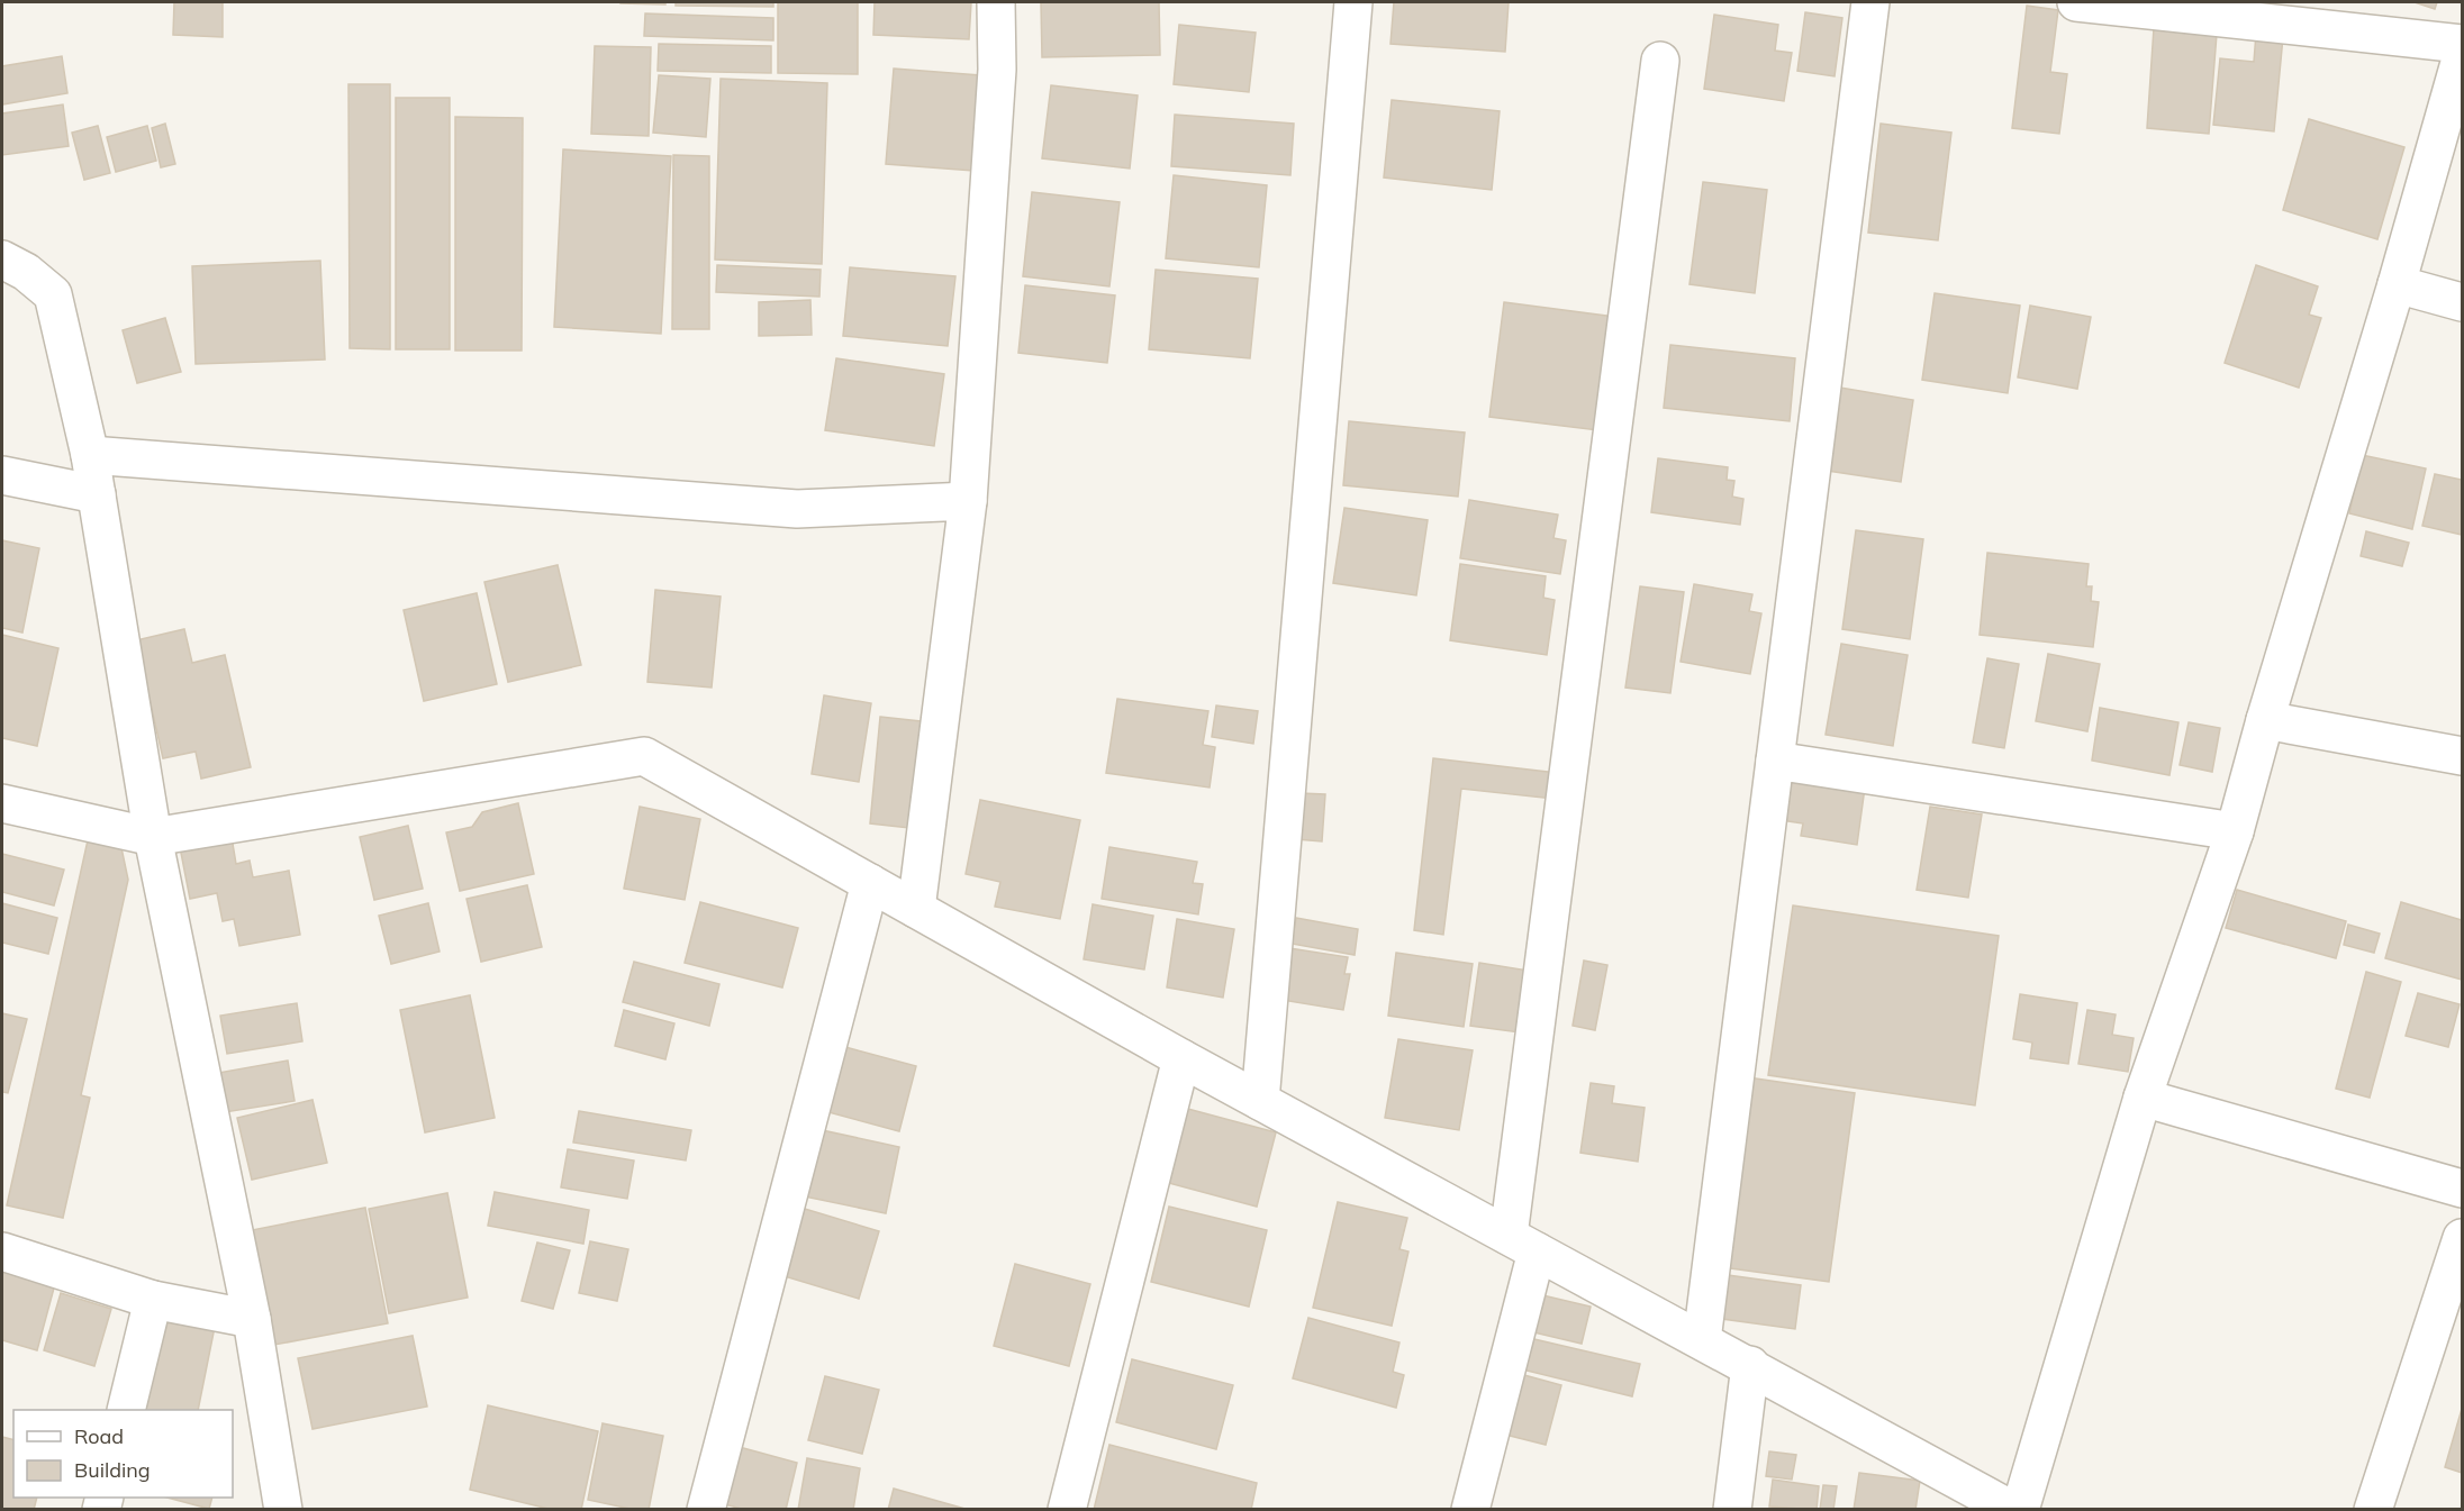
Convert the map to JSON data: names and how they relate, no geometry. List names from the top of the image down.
{
  "legend": ["Road", "Building"]
}
